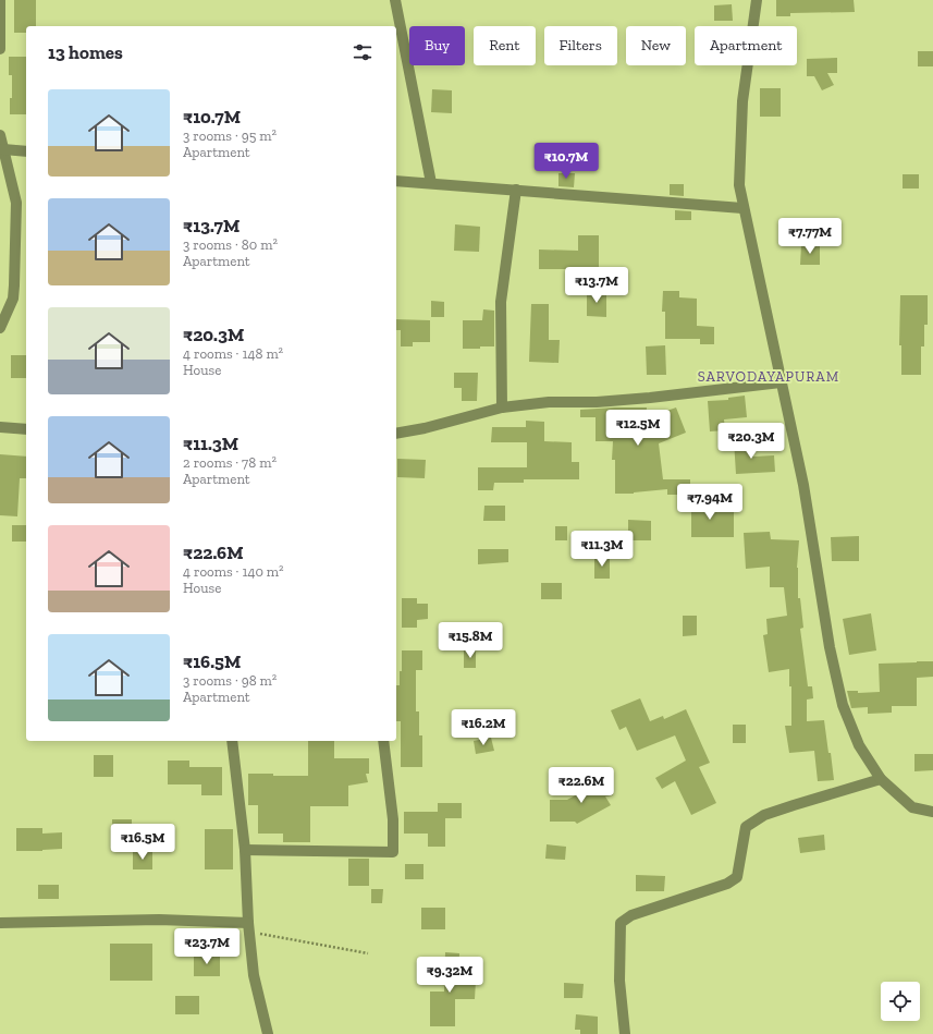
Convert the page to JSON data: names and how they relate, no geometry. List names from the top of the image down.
{
  "districts": ["SARVODAYAPURAM"],
  "page": {
    "chip": [
      "Buy",
      "Rent",
      "Filters",
      "New",
      "Apartment"
    ],
    "heading": "13 homes",
    "list": [
      {
        "name": "₹10.7M",
        "note": "3 rooms · 95 m² · Apartment"
      },
      {
        "name": "₹13.7M",
        "note": "3 rooms · 80 m² · Apartment"
      },
      {
        "name": "₹20.3M",
        "note": "4 rooms · 148 m² · House"
      },
      {
        "name": "₹11.3M",
        "note": "2 rooms · 78 m² · Apartment"
      },
      {
        "name": "₹22.6M",
        "note": "4 rooms · 140 m² · House"
      },
      {
        "name": "₹16.5M",
        "note": "3 rooms · 98 m² · Apartment"
      }
    ],
    "price": [
      "₹10.7M",
      "₹7.77M",
      "₹13.7M",
      "₹12.5M",
      "₹20.3M",
      "₹7.94M",
      "₹11.3M",
      "₹15.8M",
      "₹16.2M",
      "₹22.6M",
      "₹16.5M",
      "₹23.7M",
      "₹9.32M"
    ]
  }
}
